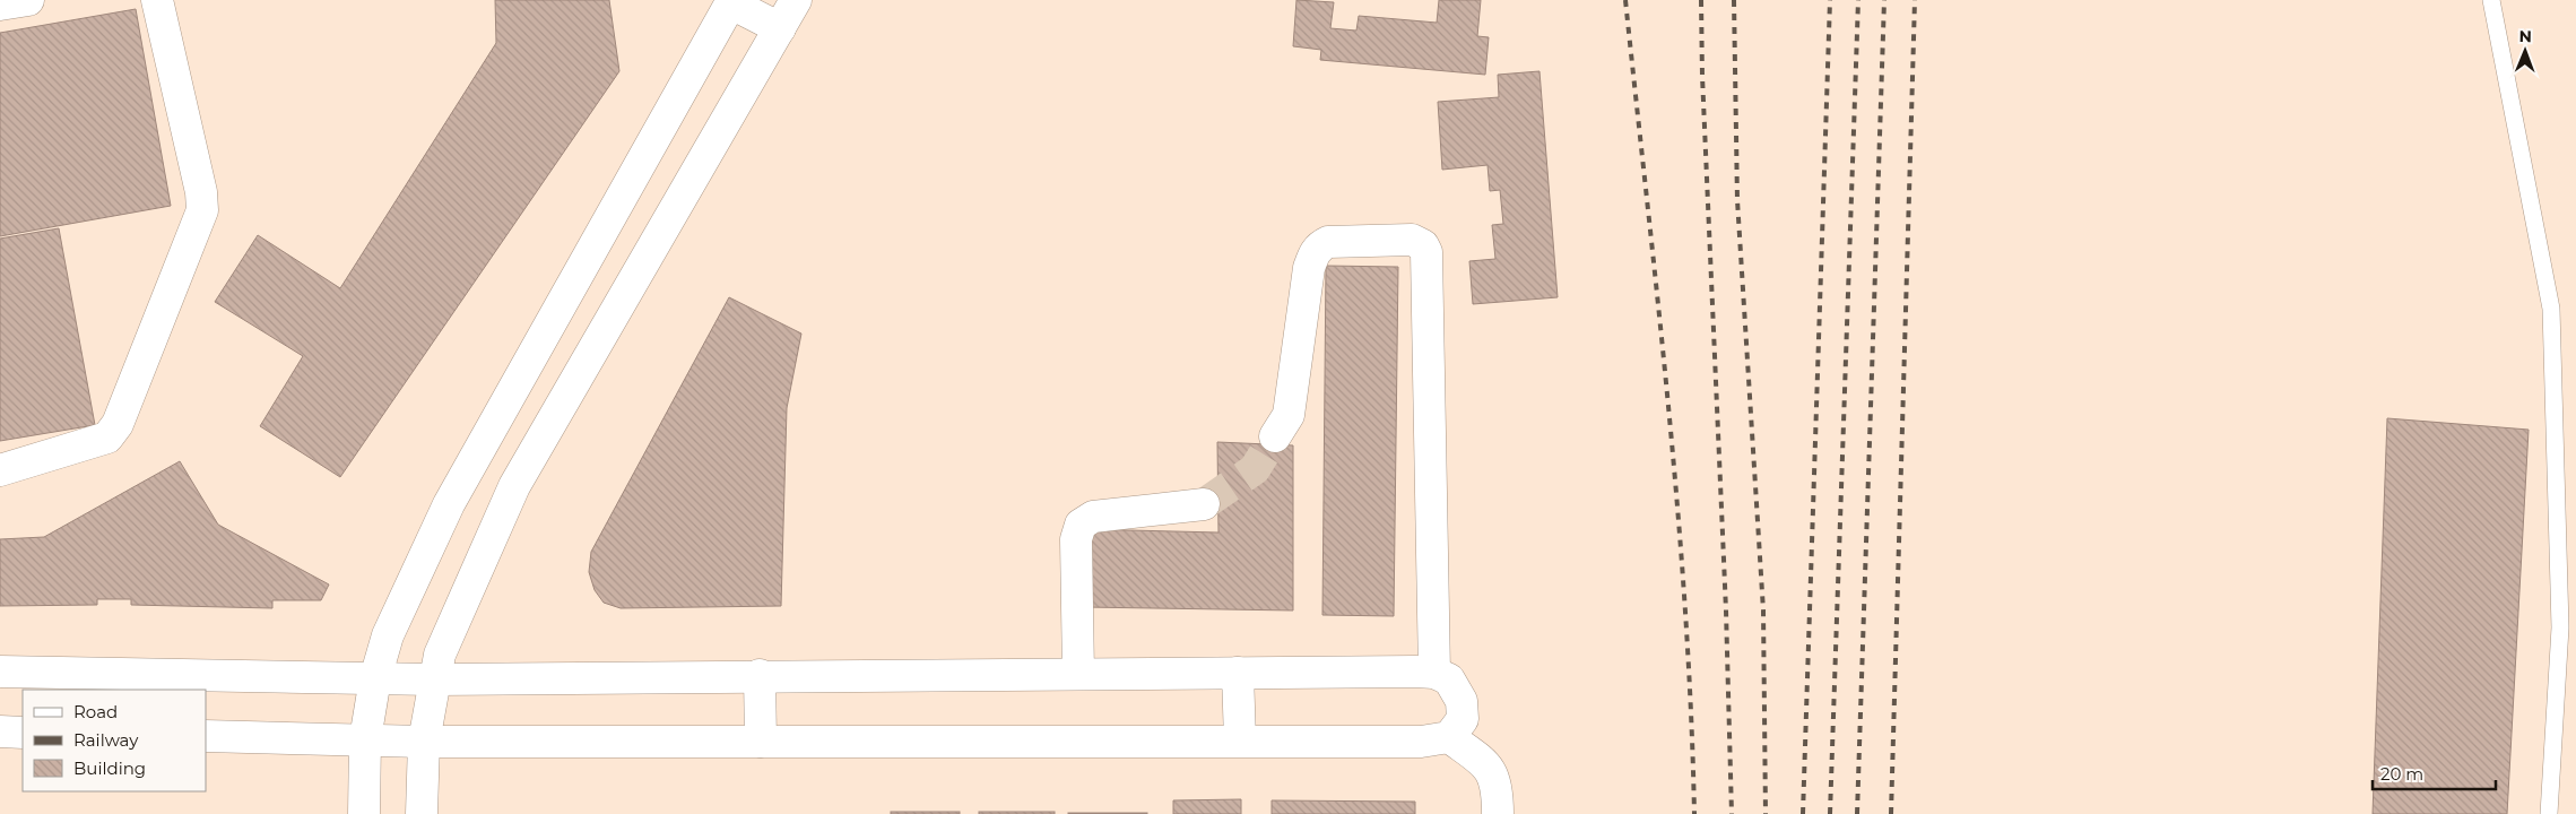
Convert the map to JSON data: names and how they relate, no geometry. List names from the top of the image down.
{
  "legend": ["Road", "Railway", "Building"],
  "scale_bar": "20 m",
  "north": "top"
}
